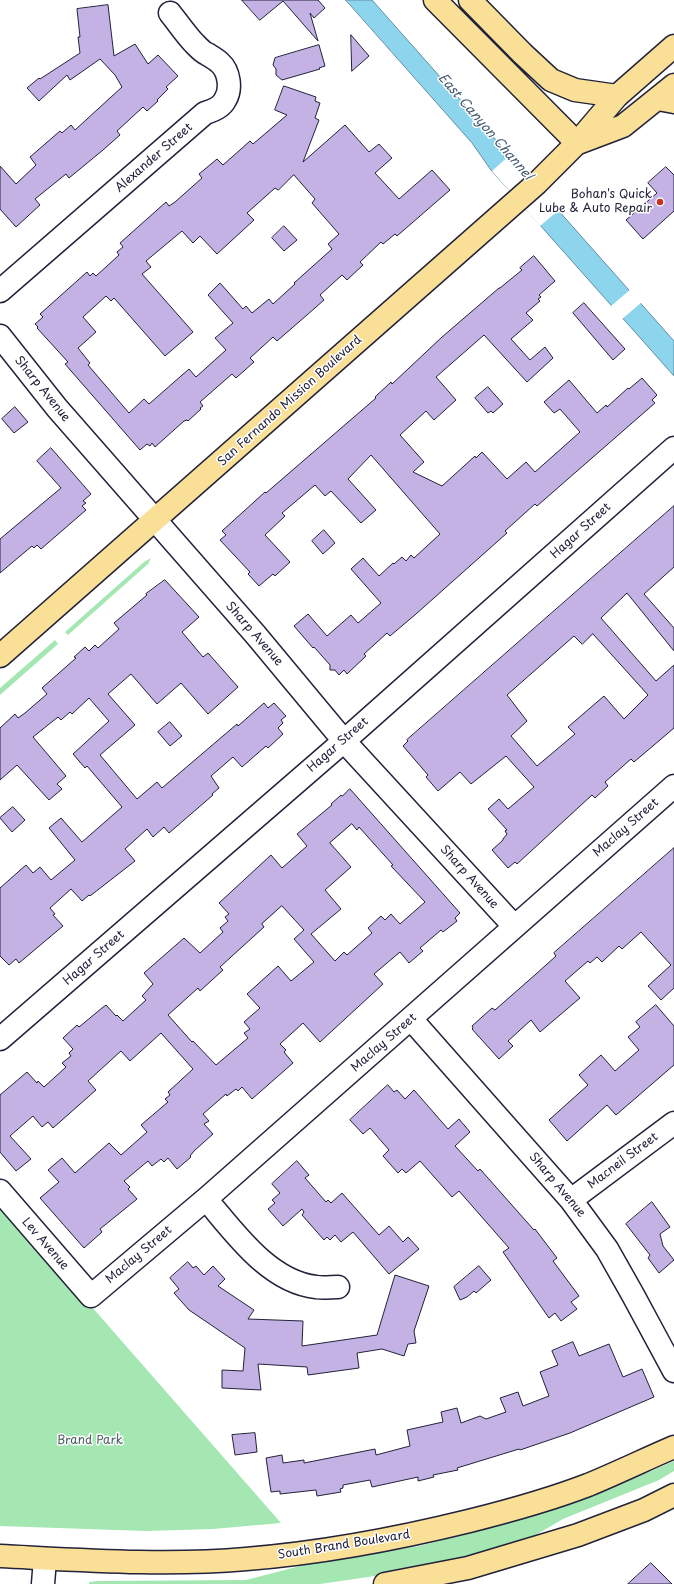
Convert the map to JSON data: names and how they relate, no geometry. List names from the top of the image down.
{
  "streets": {
    "main road": ["San Fernando Mission Boulevard", "South Brand Boulevard"],
    "street": [
      "Alexander Street",
      "Sharp Avenue",
      "Hagar Street",
      "Maclay Street",
      "Macneil Street",
      "Lev Avenue"
    ]
  },
  "crossings": [
    ["Sharp Avenue", "San Fernando Mission Boulevard"],
    ["Sharp Avenue", "Hagar Street"],
    ["Sharp Avenue", "Maclay Street"],
    ["Sharp Avenue", "Macneil Street"],
    ["Maclay Street", "Lev Avenue"]
  ],
  "water": ["East Canyon Channel"],
  "parks": ["Brand Park"],
  "places": ["Bohan's Quick Lube & Auto Repair"]
}
